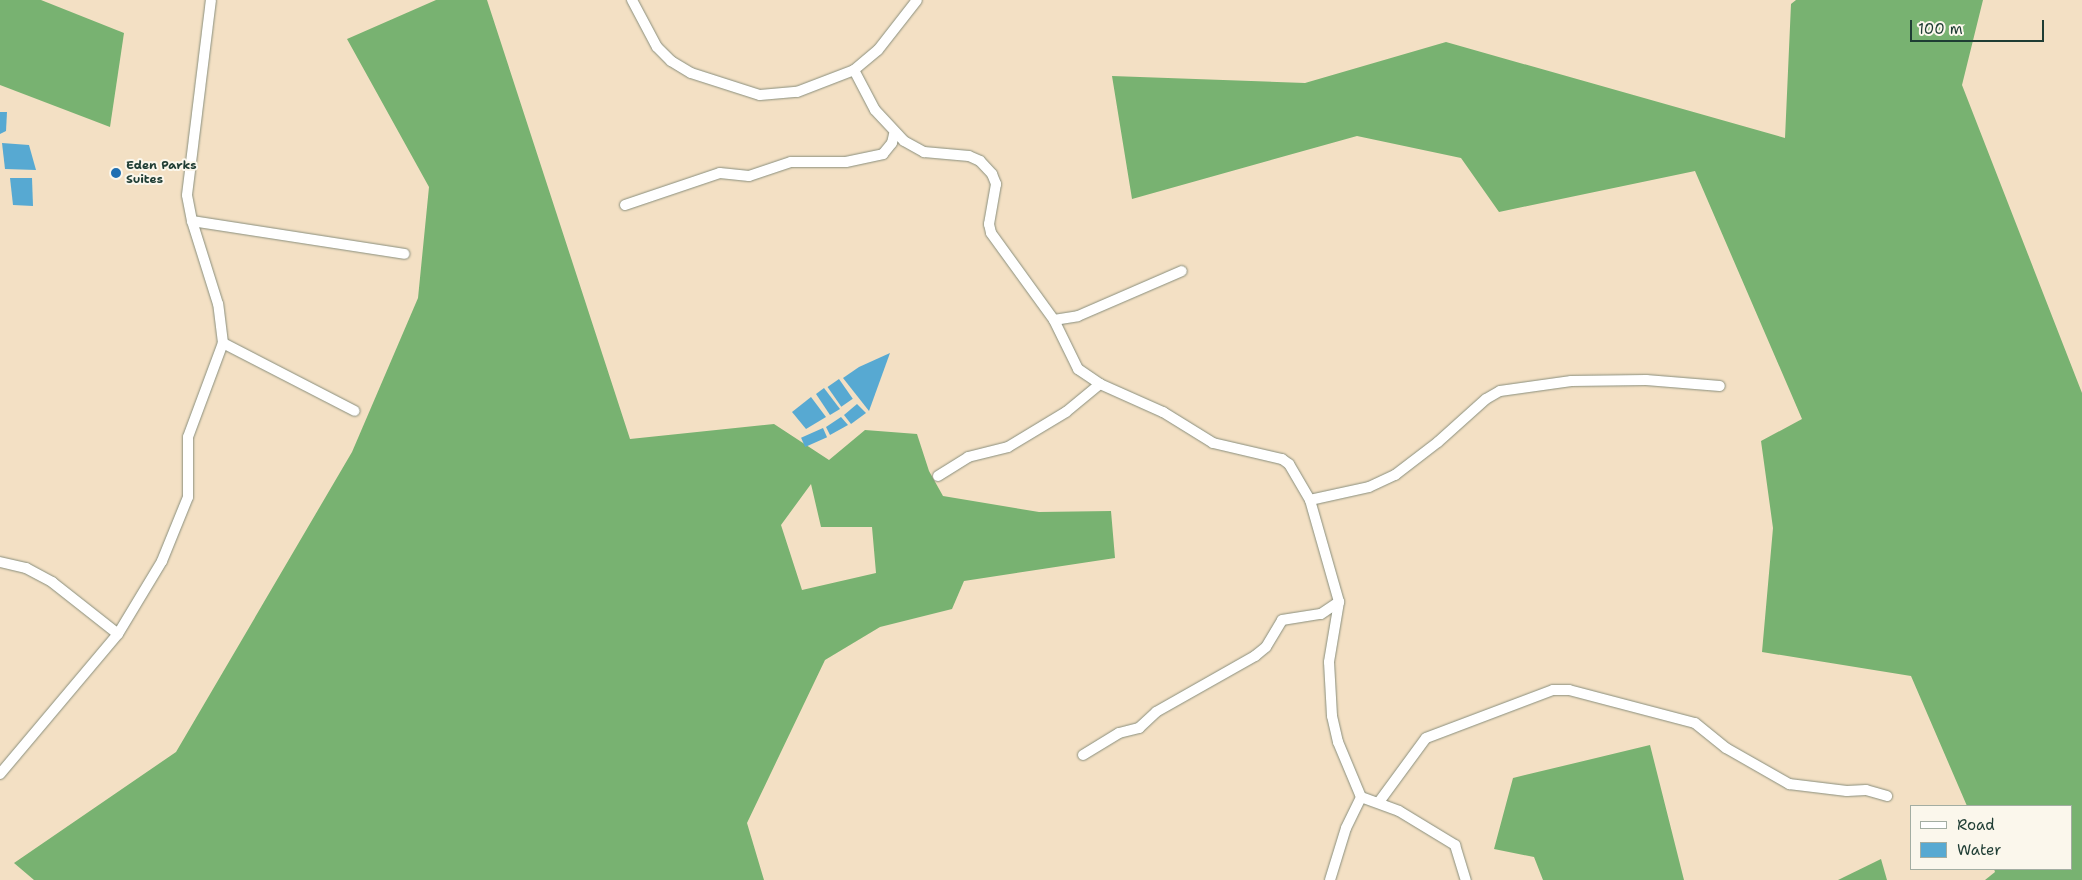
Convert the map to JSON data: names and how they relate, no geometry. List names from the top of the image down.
{
  "places": ["Eden Parks Suites"],
  "legend": ["Road", "Water"],
  "scale_bar": "100 m"
}
